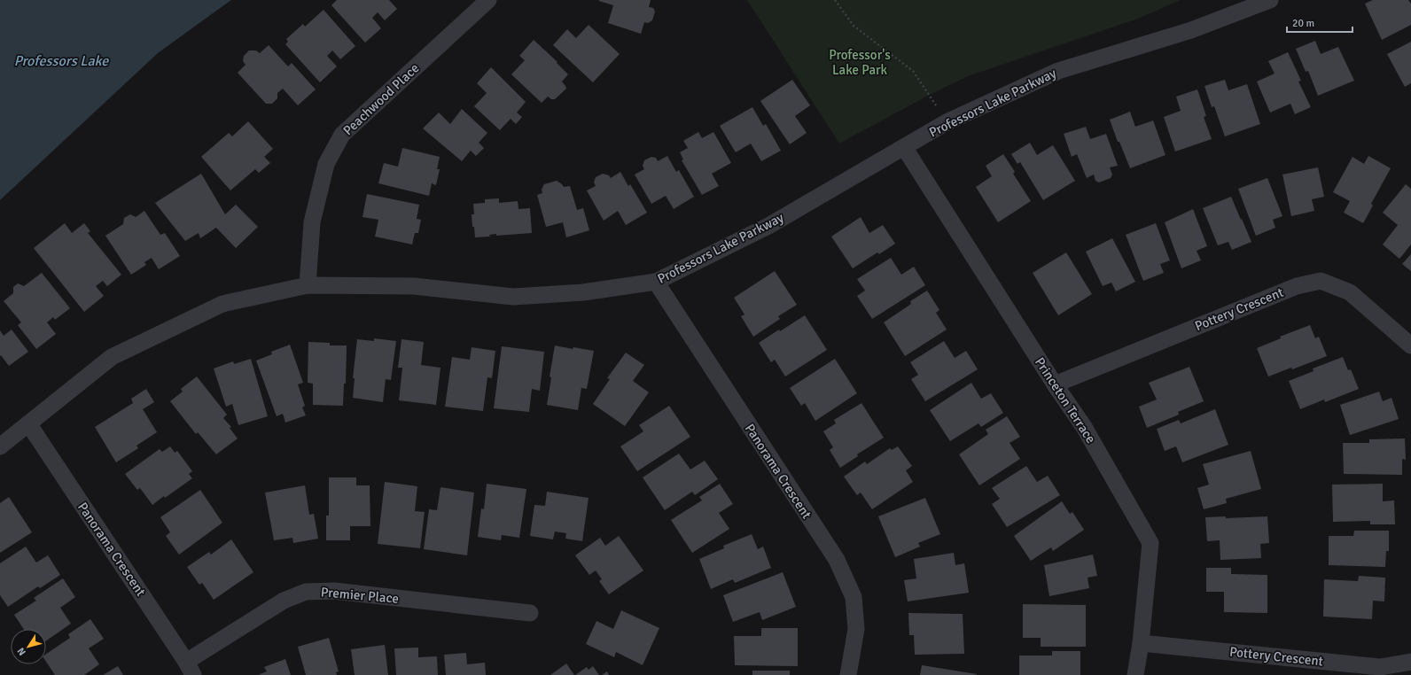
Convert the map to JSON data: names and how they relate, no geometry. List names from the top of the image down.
{
  "streets": {
    "street": [
      "Peachwood Place",
      "Professors Lake Parkway",
      "Pottery Crescent",
      "Princeton Terrace",
      "Panorama Crescent",
      "Premier Place"
    ]
  },
  "crossings": [
    ["Peachwood Place", "Professors Lake Parkway"],
    ["Professors Lake Parkway", "Princeton Terrace"],
    ["Professors Lake Parkway", "Panorama Crescent"],
    ["Pottery Crescent", "Princeton Terrace"],
    ["Panorama Crescent", "Premier Place"]
  ],
  "water": ["Professors Lake"],
  "parks": ["Professor's Lake Park"],
  "scale_bar": "20 m",
  "north": "bottom left"
}
